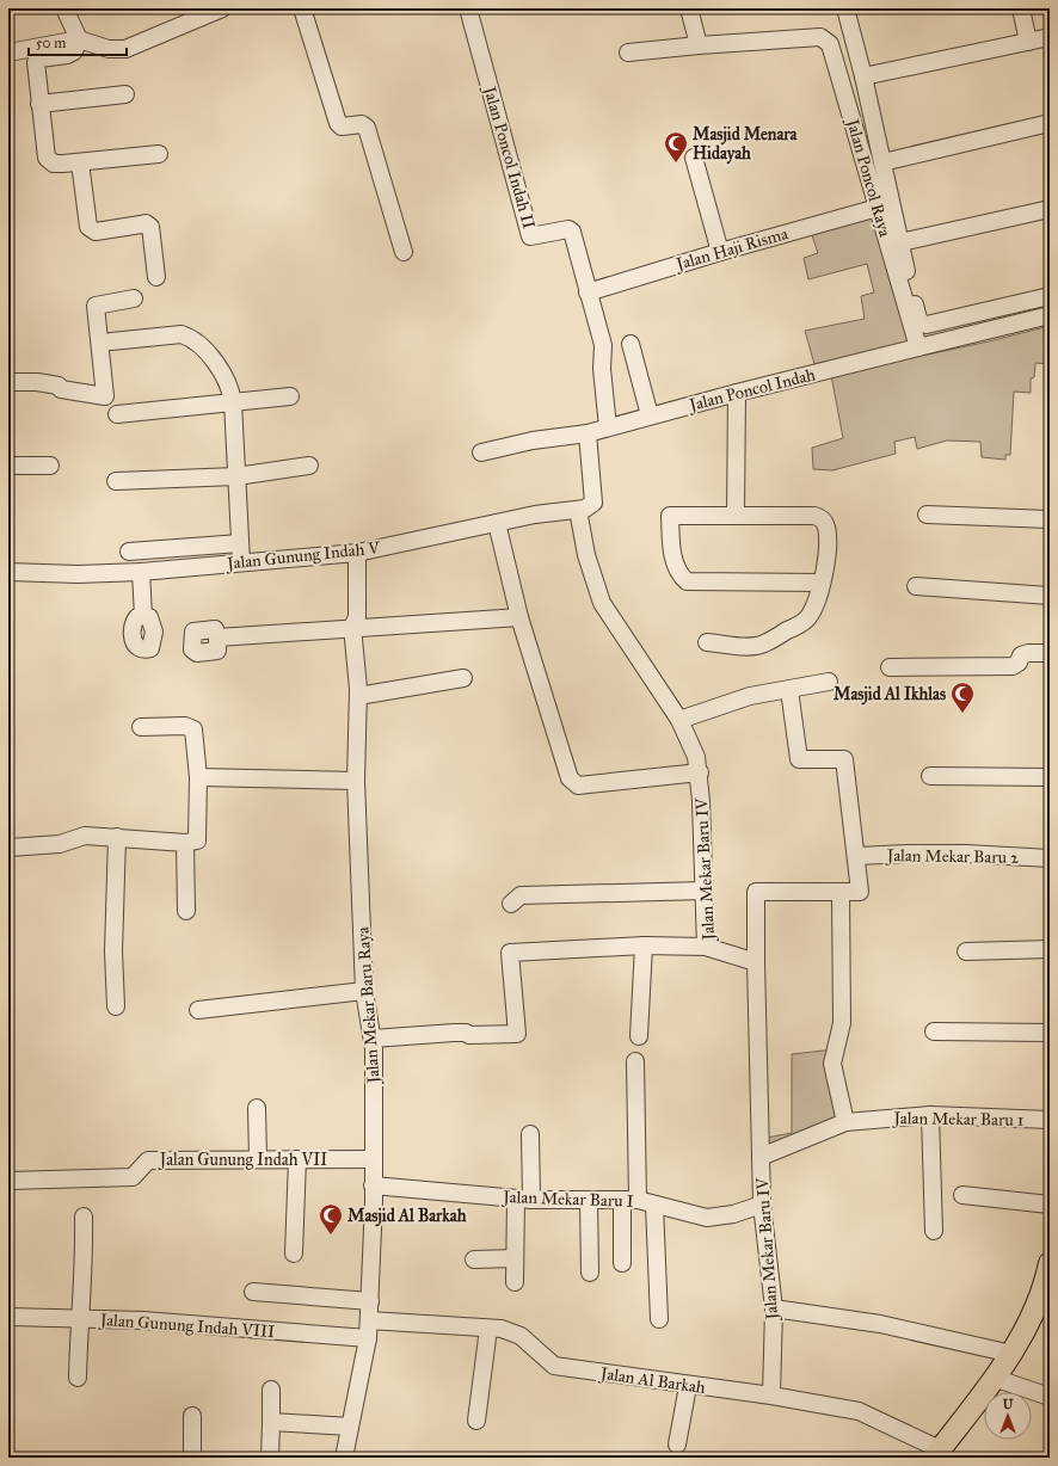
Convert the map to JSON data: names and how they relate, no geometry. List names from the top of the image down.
{
  "streets": {
    "street": [
      "Jalan Poncol Indah II",
      "Jalan Poncol Raya",
      "Jalan Haji Risma",
      "Jalan Poncol Indah",
      "Jalan Gunung Indah V",
      "Jalan Mekar Baru 2",
      "Jalan Mekar Baru IV",
      "Jalan Mekar Baru Raya",
      "Jalan Mekar Baru 1",
      "Jalan Gunung Indah VII",
      "Jalan Mekar Baru I",
      "Jalan Gunung Indah VIII",
      "Jalan Al Barkah"
    ]
  },
  "crossings": [
    ["Jalan Poncol Indah II", "Jalan Haji Risma"],
    ["Jalan Poncol Raya", "Jalan Haji Risma"],
    ["Jalan Poncol Raya", "Jalan Poncol Indah"],
    ["Jalan Poncol Indah", "Jalan Mekar Baru IV"],
    ["Jalan Gunung Indah V", "Jalan Mekar Baru IV"],
    ["Jalan Gunung Indah V", "Jalan Mekar Baru Raya"],
    ["Jalan Mekar Baru IV", "Jalan Mekar Baru 1"],
    ["Jalan Mekar Baru IV", "Jalan Mekar Baru I"],
    ["Jalan Mekar Baru IV", "Jalan Al Barkah"],
    ["Jalan Mekar Baru Raya", "Jalan Gunung Indah VII"],
    ["Jalan Mekar Baru Raya", "Jalan Mekar Baru I"],
    ["Jalan Mekar Baru Raya", "Jalan Gunung Indah VIII"],
    ["Jalan Mekar Baru Raya", "Jalan Al Barkah"]
  ],
  "places": {
    "mosque": ["Masjid Menara Hidayah", "Masjid Al Ikhlas", "Masjid Al Barkah"]
  },
  "scale_bar": "50 m",
  "north": "top"
}
